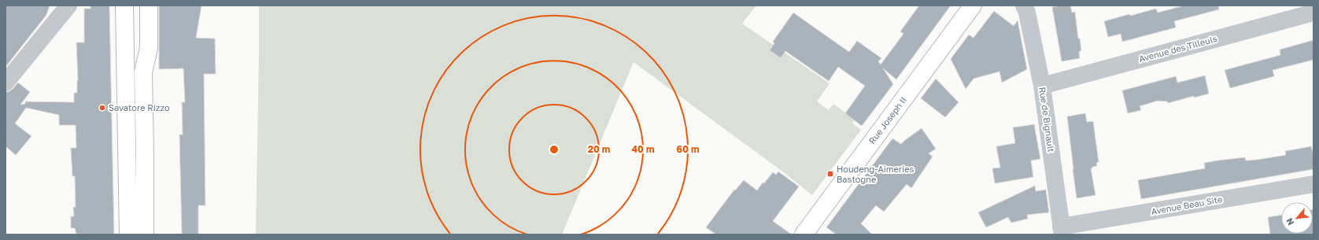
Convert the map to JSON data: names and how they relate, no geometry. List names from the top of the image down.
{
  "streets": {
    "main road": ["Rue Joseph II"],
    "street": ["Avenue des Tilleuls", "Rue de Bignault", "Avenue Beau Site"]
  },
  "crossings": [
    ["Avenue des Tilleuls", "Rue de Bignault"],
    ["Rue de Bignault", "Avenue Beau Site"]
  ],
  "places": {
    "other": ["Savatore Rizzo"],
    "transit": ["Houdeng-Aimeries Bastogne"]
  },
  "north": "bottom left",
  "rings": ["20 m", "40 m", "60 m"]
}
